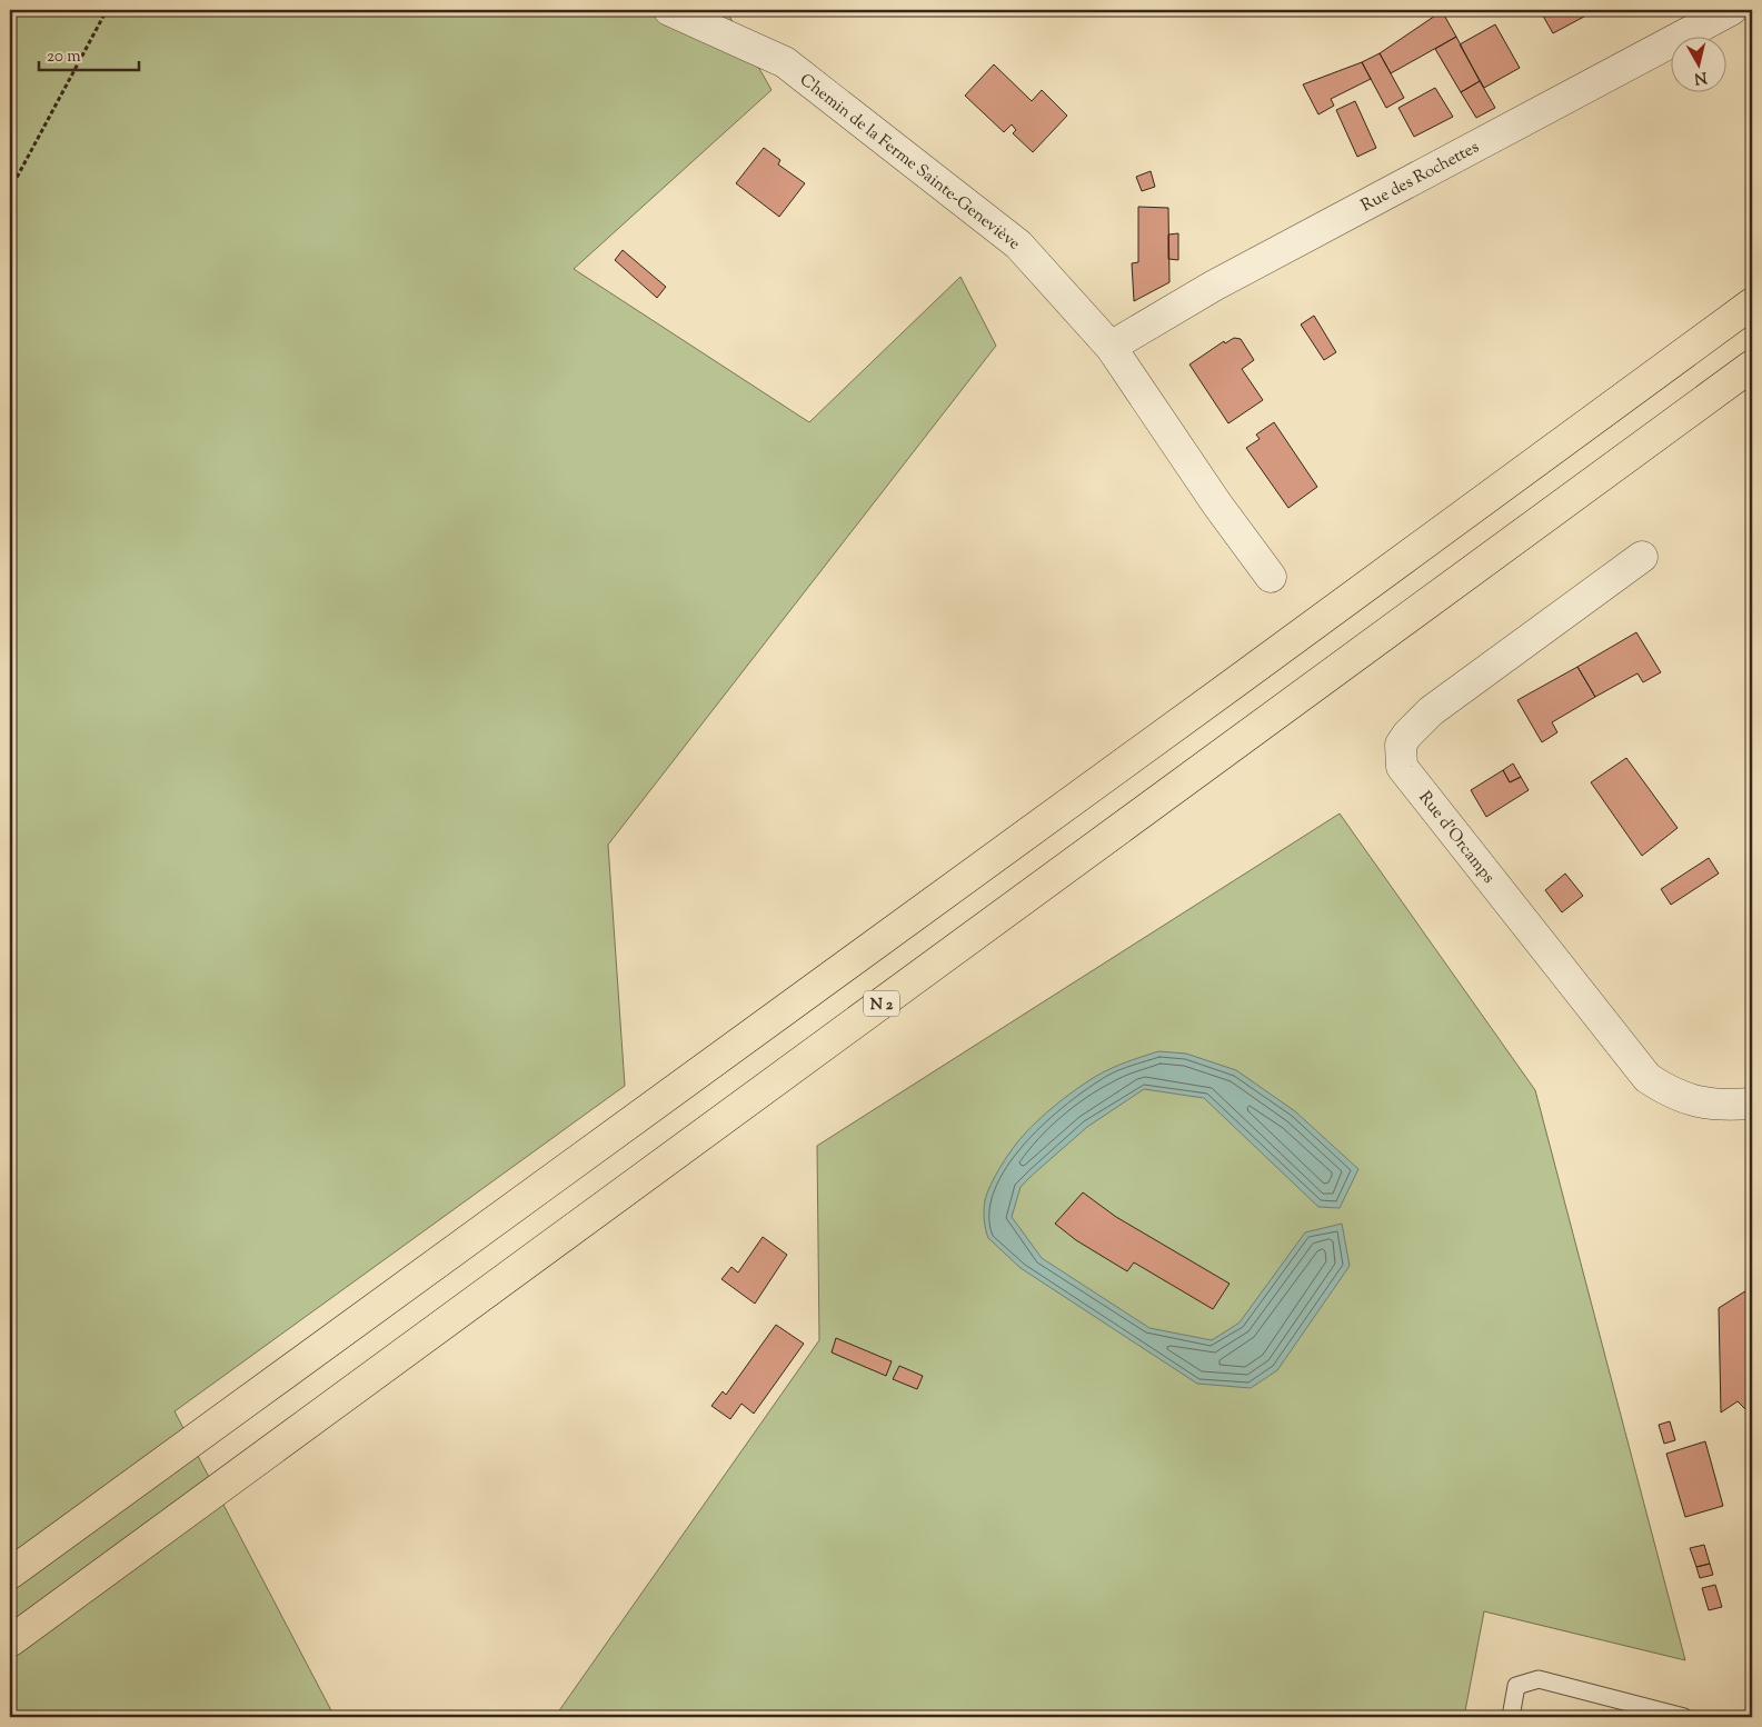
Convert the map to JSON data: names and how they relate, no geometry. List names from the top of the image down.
{
  "streets": {
    "highway": ["N 2"],
    "street": ["Chemin de la Ferme Sainte-Geneviève", "Rue des Rochettes", "Rue d'Orcamps"]
  },
  "crossings": [
    ["Chemin de la Ferme Sainte-Geneviève", "Rue des Rochettes"]
  ],
  "scale_bar": "20 m",
  "north": "bottom"
}
